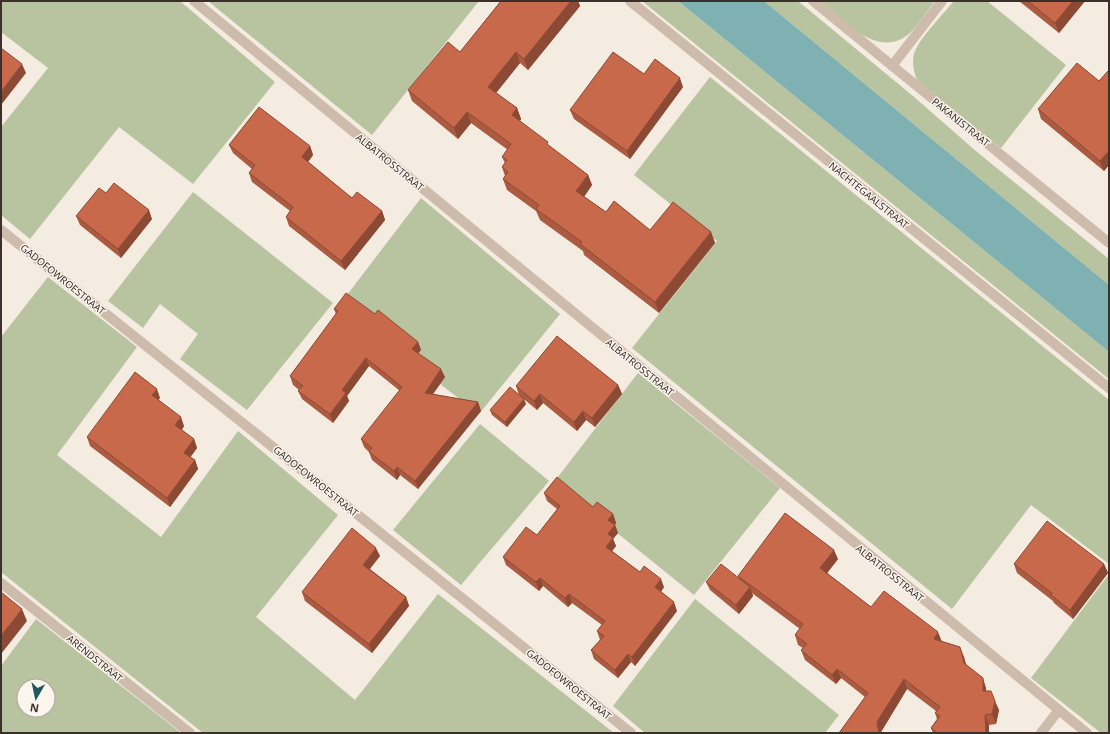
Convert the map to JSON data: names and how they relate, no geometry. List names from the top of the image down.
{
  "streets": {
    "street": [
      "PAKANISTRAAT",
      "ALBATROSSTRAAT",
      "NACHTEGAALSTRAAT",
      "GADOFOWROESTRAAT",
      "ARENDSTRAAT"
    ]
  },
  "north": "bottom"
}
